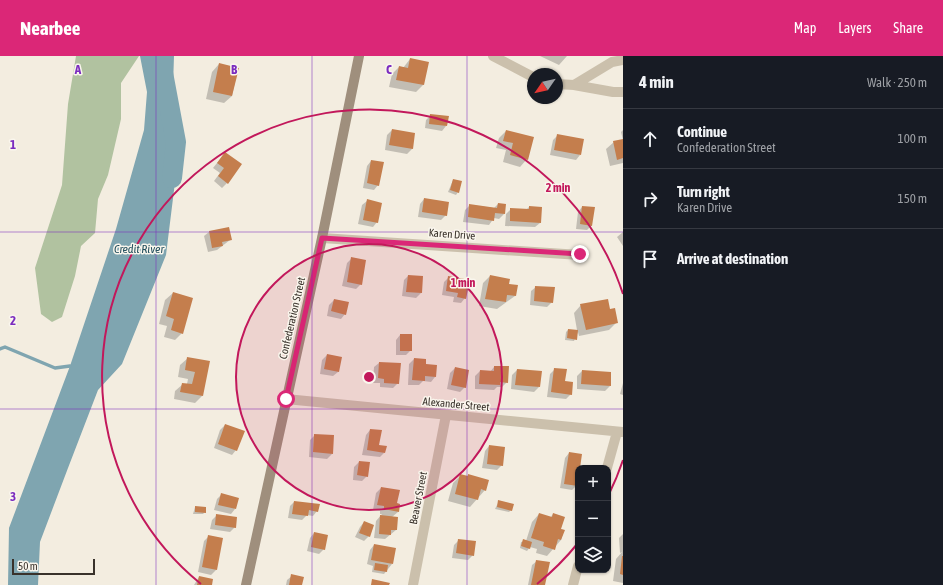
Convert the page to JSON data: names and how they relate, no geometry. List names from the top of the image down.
{
  "streets": {
    "main road": ["Confederation Street"],
    "street": ["Karen Drive", "Alexander Street", "Beaver Street"]
  },
  "crossings": [
    ["Karen Drive", "Confederation Street"],
    ["Confederation Street", "Alexander Street"],
    ["Alexander Street", "Beaver Street"]
  ],
  "water": ["Credit River"],
  "scale_bar": "50 m",
  "north": "bottom left",
  "page": {
    "header": "Nearbee",
    "nav": ["Map", "Layers", "Share"],
    "heading": ["4 min", "Walk · 250 m"],
    "list": [
      ["Continue", "Confederation Street", "100 m"],
      ["Turn right", "Karen Drive", "150 m"],
      "Arrive at destination"
    ],
    "map_buttons": ["+", "−"],
    "scale": "50 m"
  },
  "grid": {
    "columns": ["A", "B", "C"],
    "rows": ["1", "2", "3"]
  },
  "rings": ["2 min", "1 min"]
}
